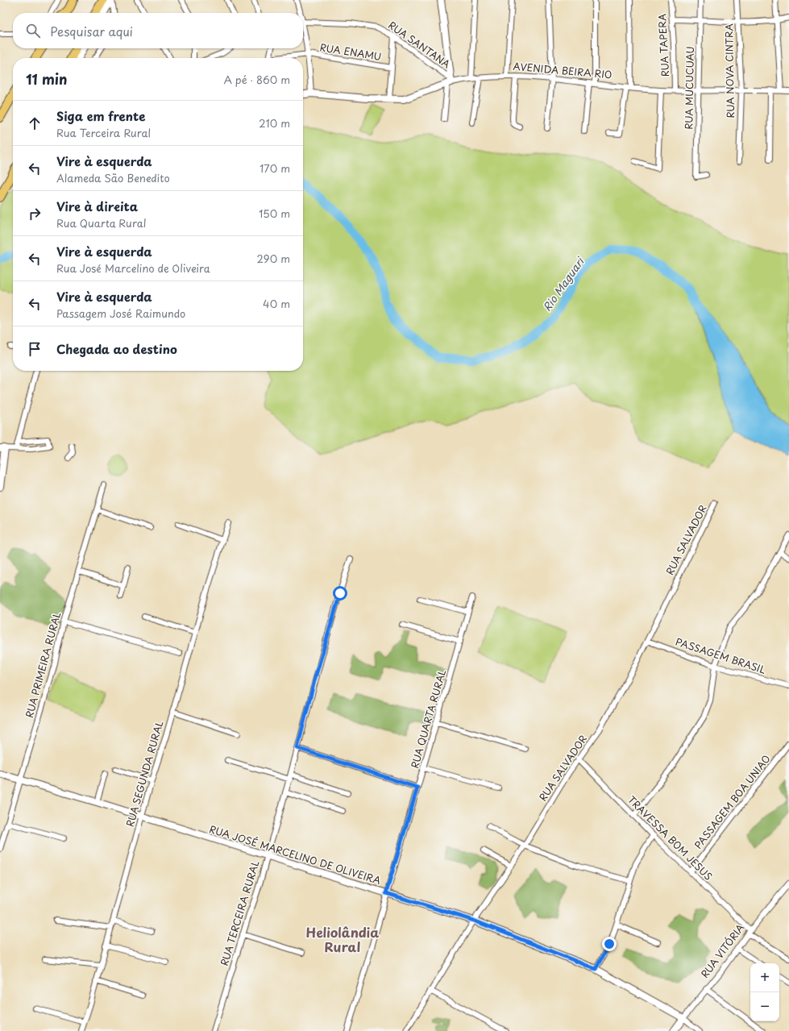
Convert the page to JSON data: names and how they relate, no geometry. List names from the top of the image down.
{
  "streets": {
    "street": [
      "RUA SANTANA",
      "RUA TAPERA",
      "RUA ENAMU",
      "AVENIDA BEIRA RIO",
      "RUA NOVA CINTRA",
      "RUA MUCUCUAU",
      "RUA SALVADOR",
      "PASSAGEM BRASIL",
      "RUA PRIMEIRA RURAL",
      "RUA QUARTA RURAL",
      "RUA SEGUNDA RURAL",
      "PASSAGEM BOA UNIAO",
      "TRAVESSA BOM JESUS",
      "RUA JOSÉ MARCELINO DE OLIVEIRA",
      "RUA TERCEIRA RURAL",
      "RUA VITÓRIA"
    ]
  },
  "crossings": [
    ["RUA SANTANA", "AVENIDA BEIRA RIO"],
    ["RUA TAPERA", "AVENIDA BEIRA RIO"],
    ["AVENIDA BEIRA RIO", "RUA NOVA CINTRA"],
    ["AVENIDA BEIRA RIO", "RUA MUCUCUAU"],
    ["RUA SALVADOR", "PASSAGEM BRASIL"],
    ["RUA SALVADOR", "TRAVESSA BOM JESUS"],
    ["RUA SALVADOR", "RUA JOSÉ MARCELINO DE OLIVEIRA"],
    ["RUA PRIMEIRA RURAL", "RUA JOSÉ MARCELINO DE OLIVEIRA"],
    ["RUA QUARTA RURAL", "RUA JOSÉ MARCELINO DE OLIVEIRA"],
    ["RUA SEGUNDA RURAL", "RUA JOSÉ MARCELINO DE OLIVEIRA"],
    ["PASSAGEM BOA UNIAO", "TRAVESSA BOM JESUS"],
    ["TRAVESSA BOM JESUS", "RUA VITÓRIA"],
    ["RUA JOSÉ MARCELINO DE OLIVEIRA", "RUA TERCEIRA RURAL"],
    ["RUA JOSÉ MARCELINO DE OLIVEIRA", "RUA VITÓRIA"]
  ],
  "districts": ["Heliolândia Rural"],
  "water": ["Rio Maguari"],
  "page": {
    "search": "Pesquisar aqui",
    "heading": ["11 min", "A pé · 860 m"],
    "list": [
      ["Siga em frente", "Rua Terceira Rural", "210 m"],
      ["Vire à esquerda", "Alameda São Benedito", "170 m"],
      ["Vire à direita", "Rua Quarta Rural", "150 m"],
      ["Vire à esquerda", "Rua José Marcelino de Oliveira", "290 m"],
      ["Vire à esquerda", "Passagem José Raimundo", "40 m"],
      "Chegada ao destino"
    ],
    "map_buttons": ["+", "−"]
  }
}
